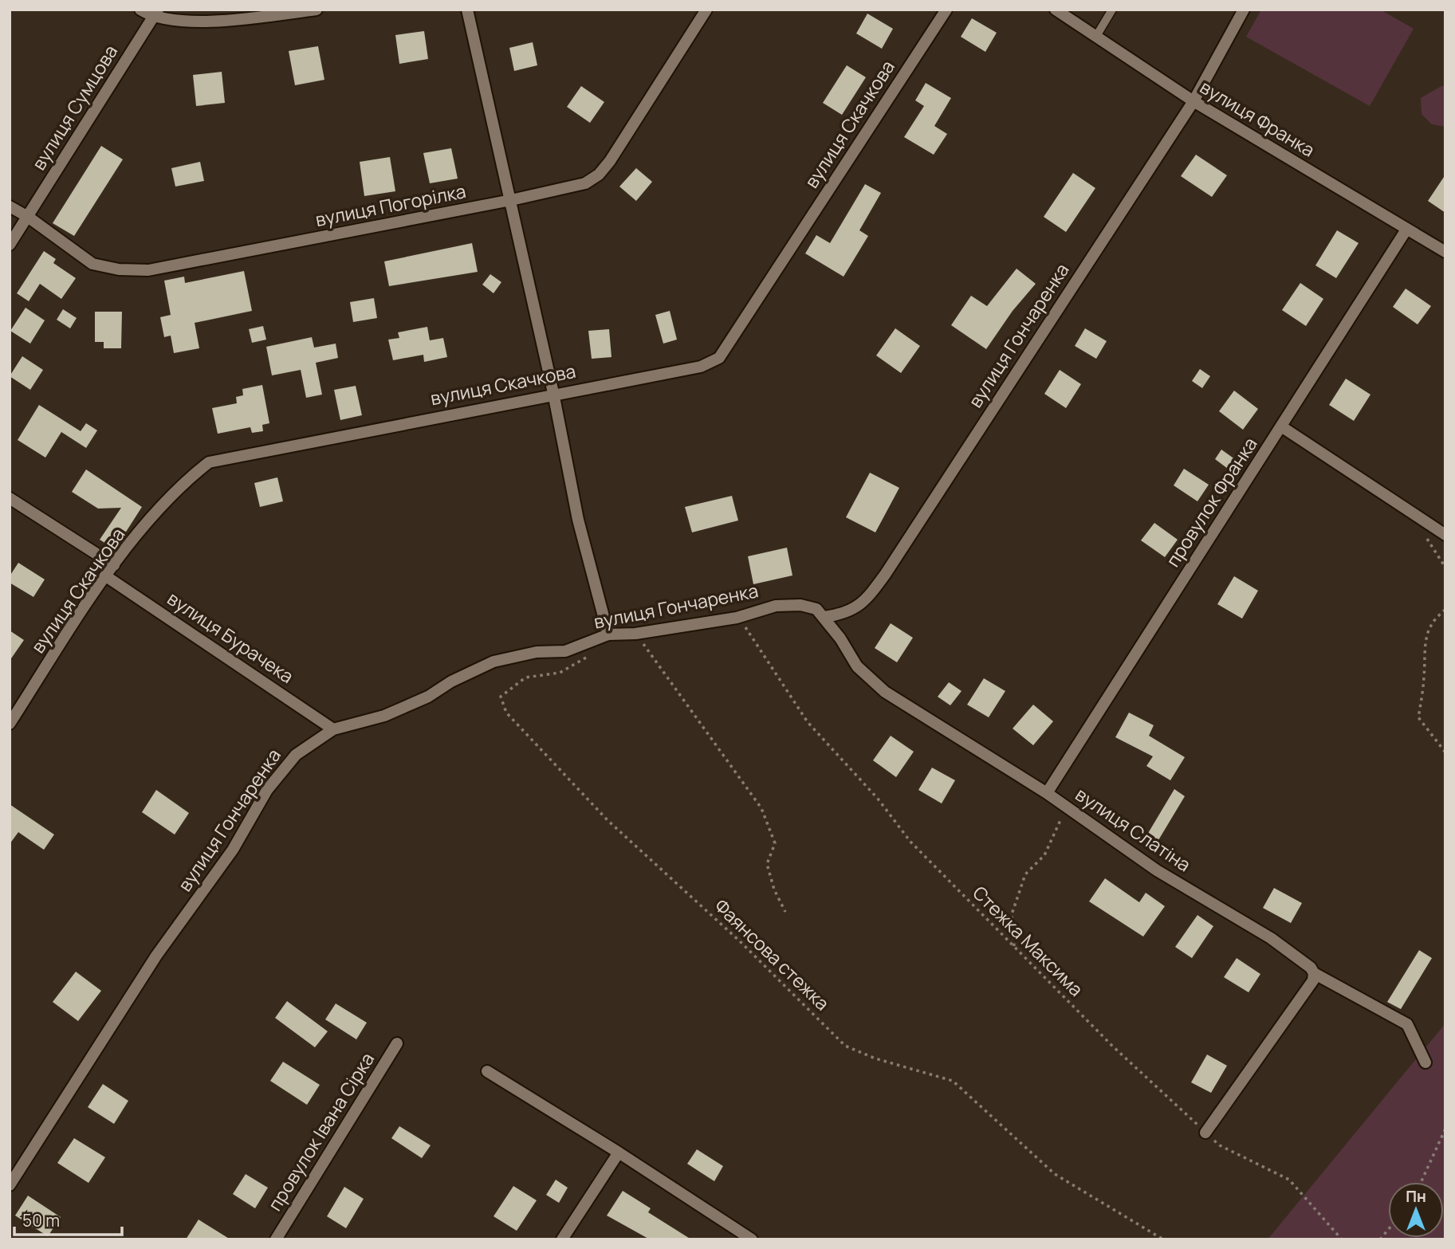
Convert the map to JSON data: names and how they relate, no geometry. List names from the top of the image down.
{
  "streets": {
    "street": [
      "вулиця Сумцова",
      "вулиця Франка",
      "вулиця Скачкова",
      "вулиця Погорілка",
      "вулиця Гончаренка",
      "провулок Франка",
      "вулиця Бурачека",
      "вулиця Слатіна",
      "провулок Івана Сірка"
    ],
    "path": ["Стежка Максима", "Фаянсова стежка"]
  },
  "crossings": [
    ["вулиця Сумцова", "вулиця Погорілка"],
    ["вулиця Франка", "вулиця Гончаренка"],
    ["вулиця Франка", "провулок Франка"],
    ["вулиця Скачкова", "вулиця Бурачека"],
    ["вулиця Гончаренка", "вулиця Бурачека"],
    ["вулиця Гончаренка", "вулиця Слатіна"],
    ["вулиця Гончаренка", "Стежка Максима"],
    ["вулиця Гончаренка", "Фаянсова стежка"],
    ["провулок Франка", "вулиця Слатіна"]
  ],
  "scale_bar": "50 m",
  "north": "top"
}
